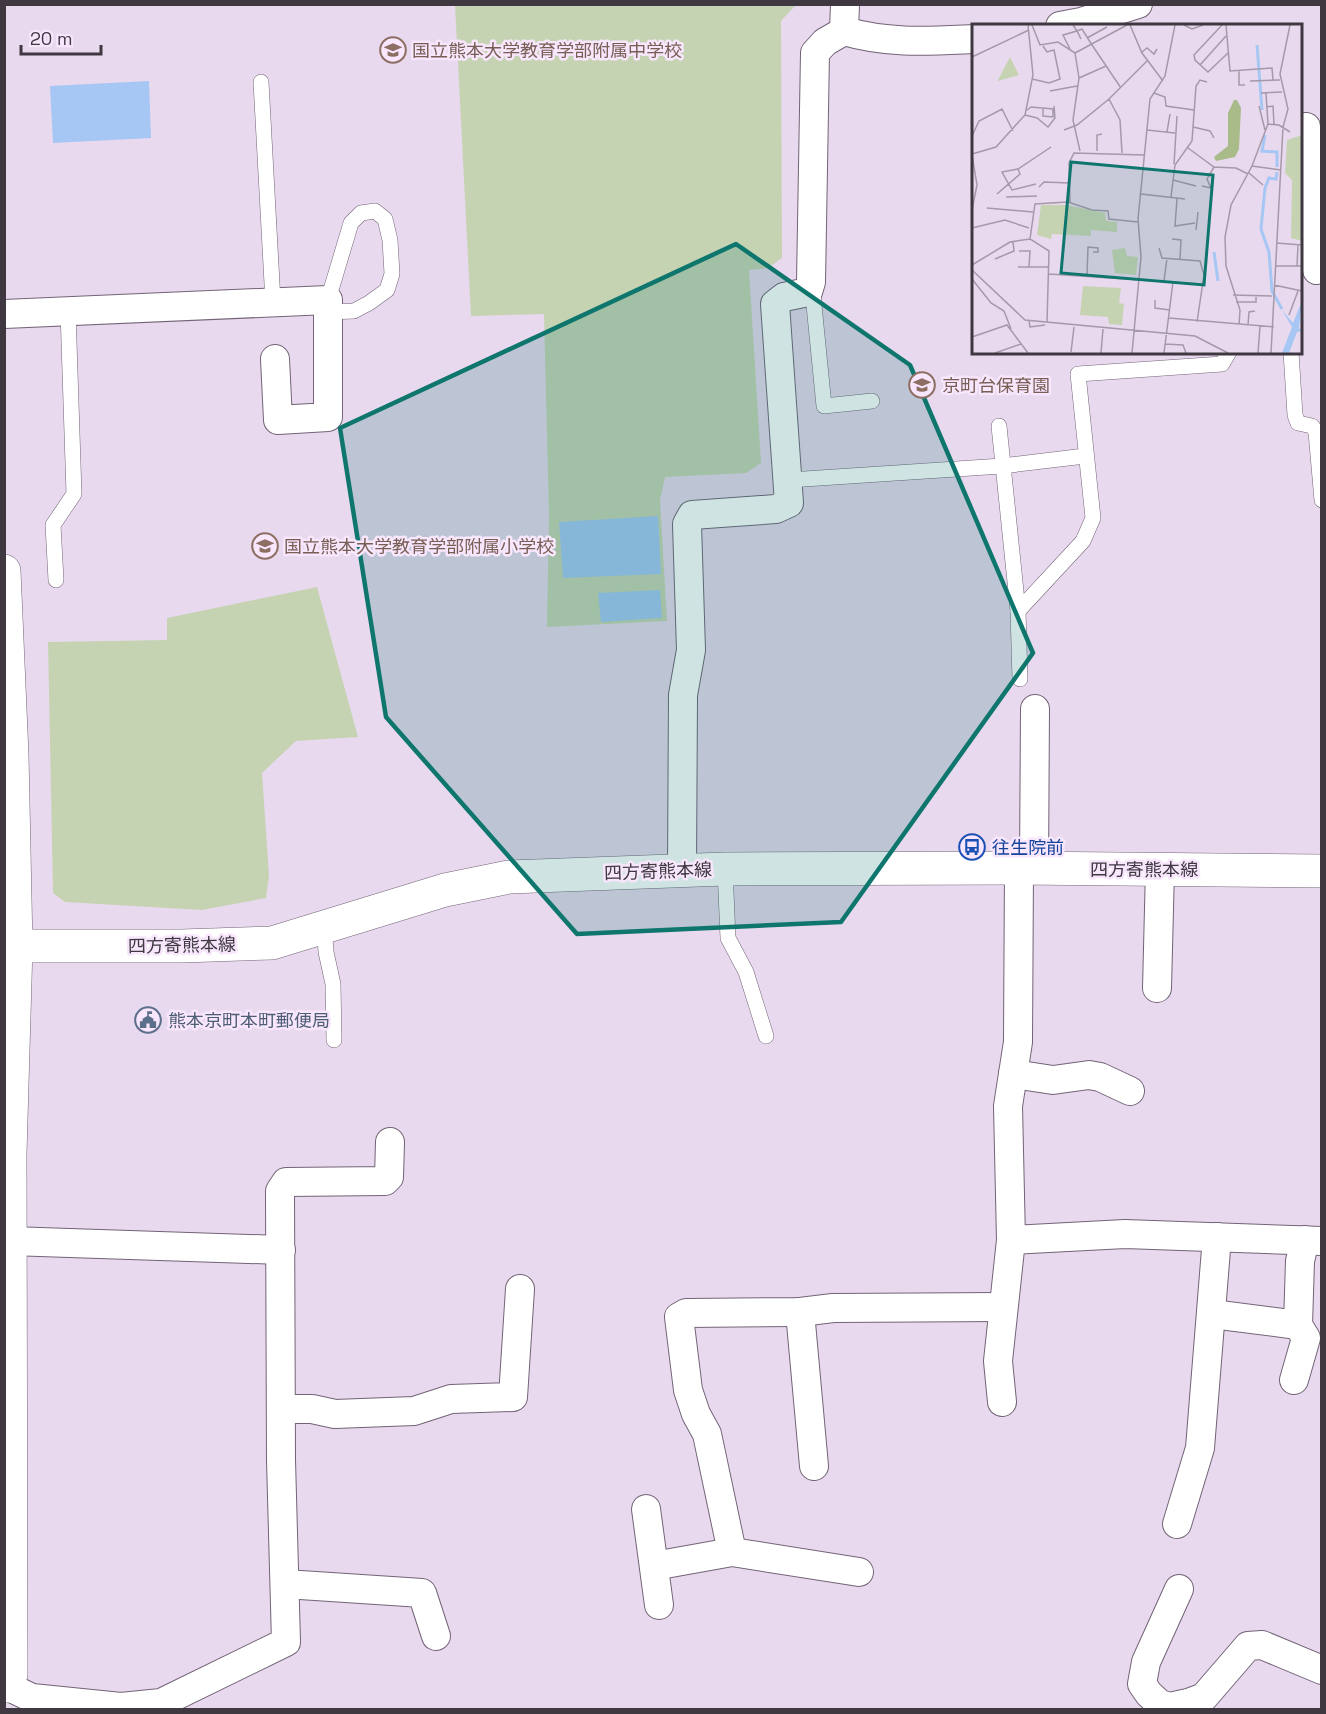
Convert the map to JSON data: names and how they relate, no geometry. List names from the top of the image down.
{
  "streets": {
    "main road": ["四方寄熊本線"]
  },
  "places": {
    "school or university": ["国立熊本大学教育学部附属中学校", "京町台保育園", "国立熊本大学教育学部附属小学校"],
    "bus stop": ["往生院前"],
    "public building": ["熊本京町本町郵便局"]
  },
  "scale_bar": "20 m"
}
